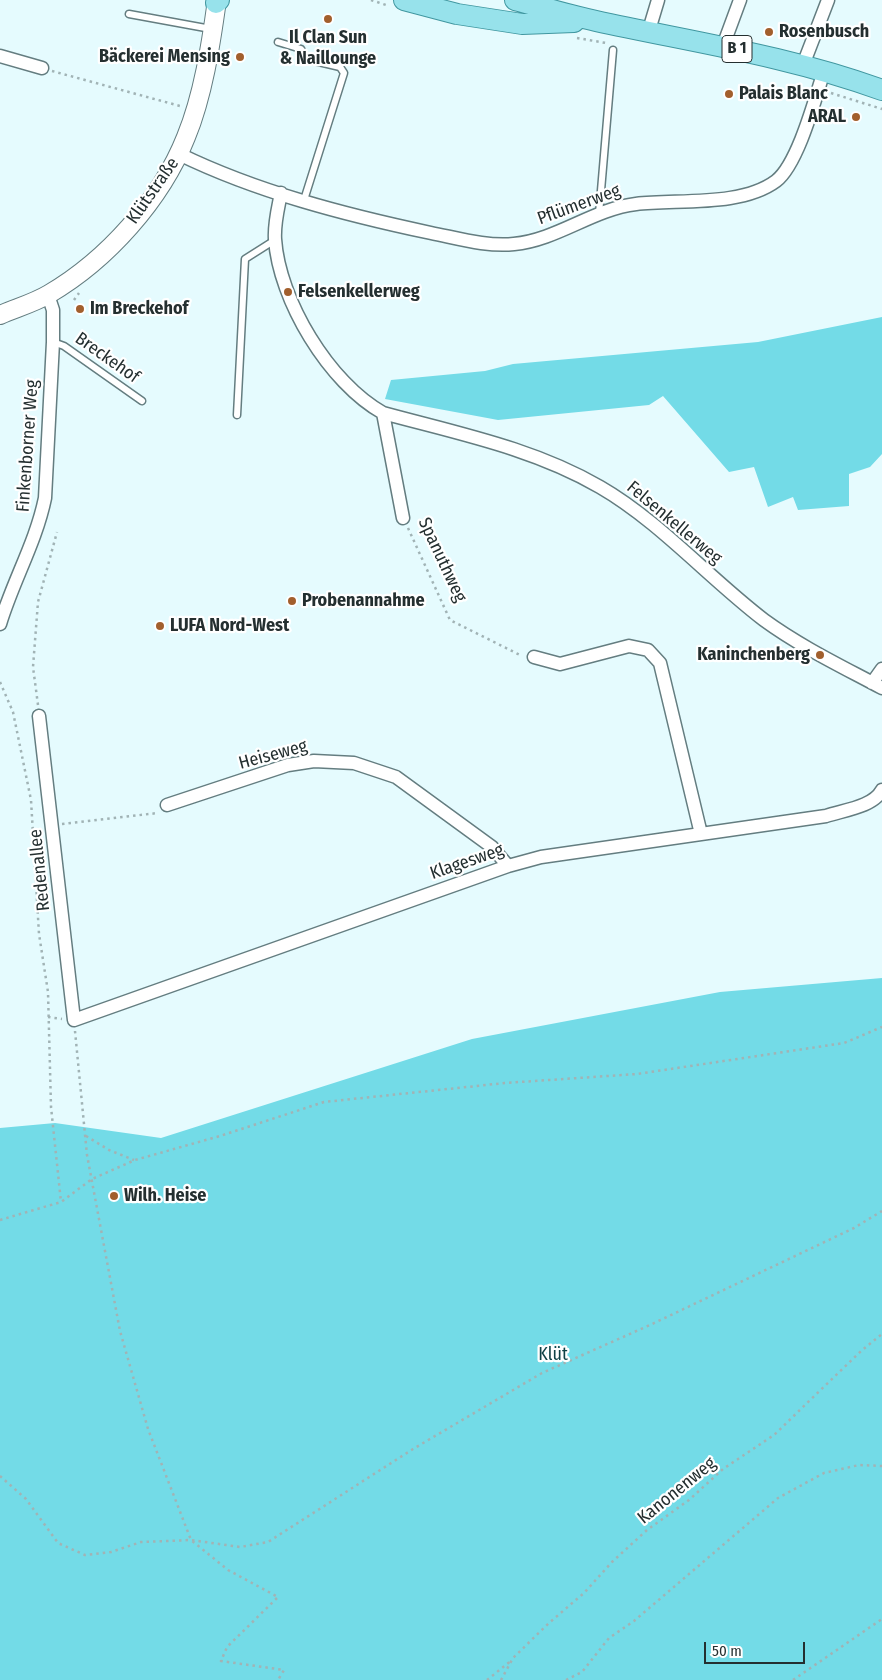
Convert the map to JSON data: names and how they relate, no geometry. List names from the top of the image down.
{
  "streets": {
    "main road": ["B 1", "Klütstraße"],
    "street": [
      "Pflümerweg",
      "Finkenborner Weg",
      "Felsenkellerweg",
      "Spanuthweg",
      "Heiseweg",
      "Klagesweg",
      "Redenallee"
    ],
    "lane": ["Breckehof"],
    "path": ["Kanonenweg"]
  },
  "crossings": [
    ["B 1", "Pflümerweg"],
    ["Klütstraße", "Pflümerweg"],
    ["Klütstraße", "Finkenborner Weg"],
    ["Pflümerweg", "Felsenkellerweg"],
    ["Breckehof", "Finkenborner Weg"],
    ["Felsenkellerweg", "Spanuthweg"],
    ["Heiseweg", "Klagesweg"],
    ["Klagesweg", "Redenallee"]
  ],
  "parks": ["Klüt"],
  "places": [
    "Il Clan Sun & Naillounge",
    "Rosenbusch",
    "Bäckerei Mensing",
    "Palais Blanc",
    "ARAL",
    "Felsenkellerweg",
    "Im Breckehof",
    "Probenannahme",
    "LUFA Nord-West",
    "Kaninchenberg",
    "Wilh. Heise"
  ],
  "scale_bar": "50 m"
}
